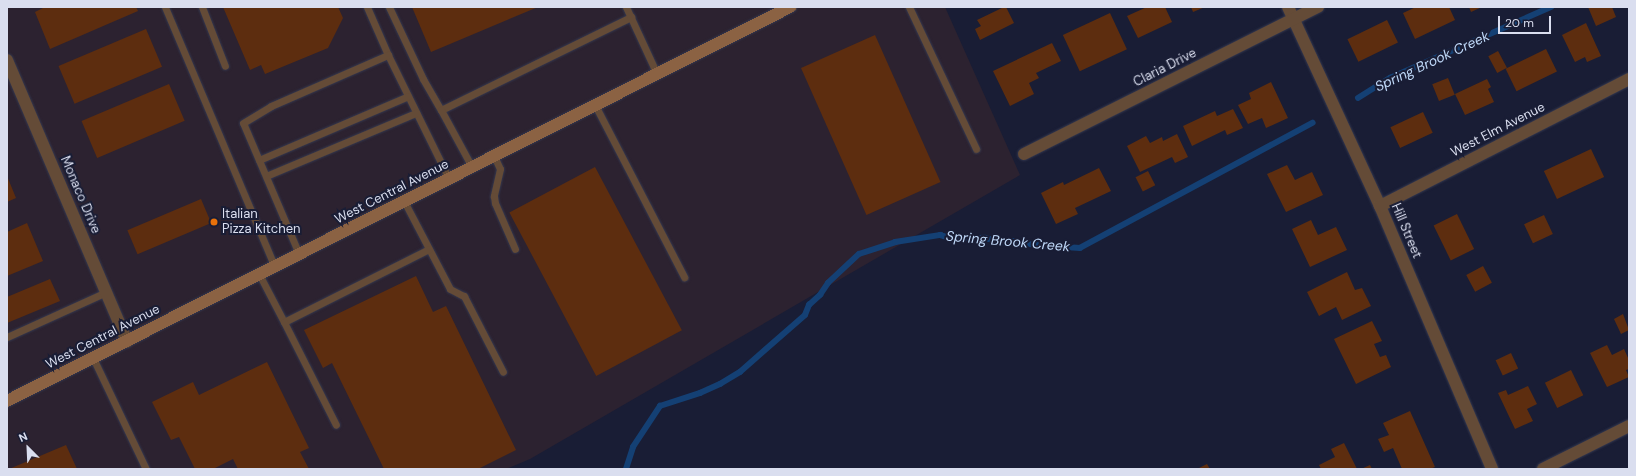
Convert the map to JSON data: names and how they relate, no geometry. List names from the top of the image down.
{
  "streets": {
    "street": [
      "Claria Drive",
      "West Elm Avenue",
      "West Central Avenue",
      "Monaco Drive",
      "Hill Street"
    ]
  },
  "crossings": [
    ["Claria Drive", "Hill Street"],
    ["West Elm Avenue", "Hill Street"],
    ["West Central Avenue", "Monaco Drive"]
  ],
  "water": ["Spring Brook Creek"],
  "places": ["Italian Pizza Kitchen"],
  "scale_bar": "20 m",
  "north": "top left"
}
